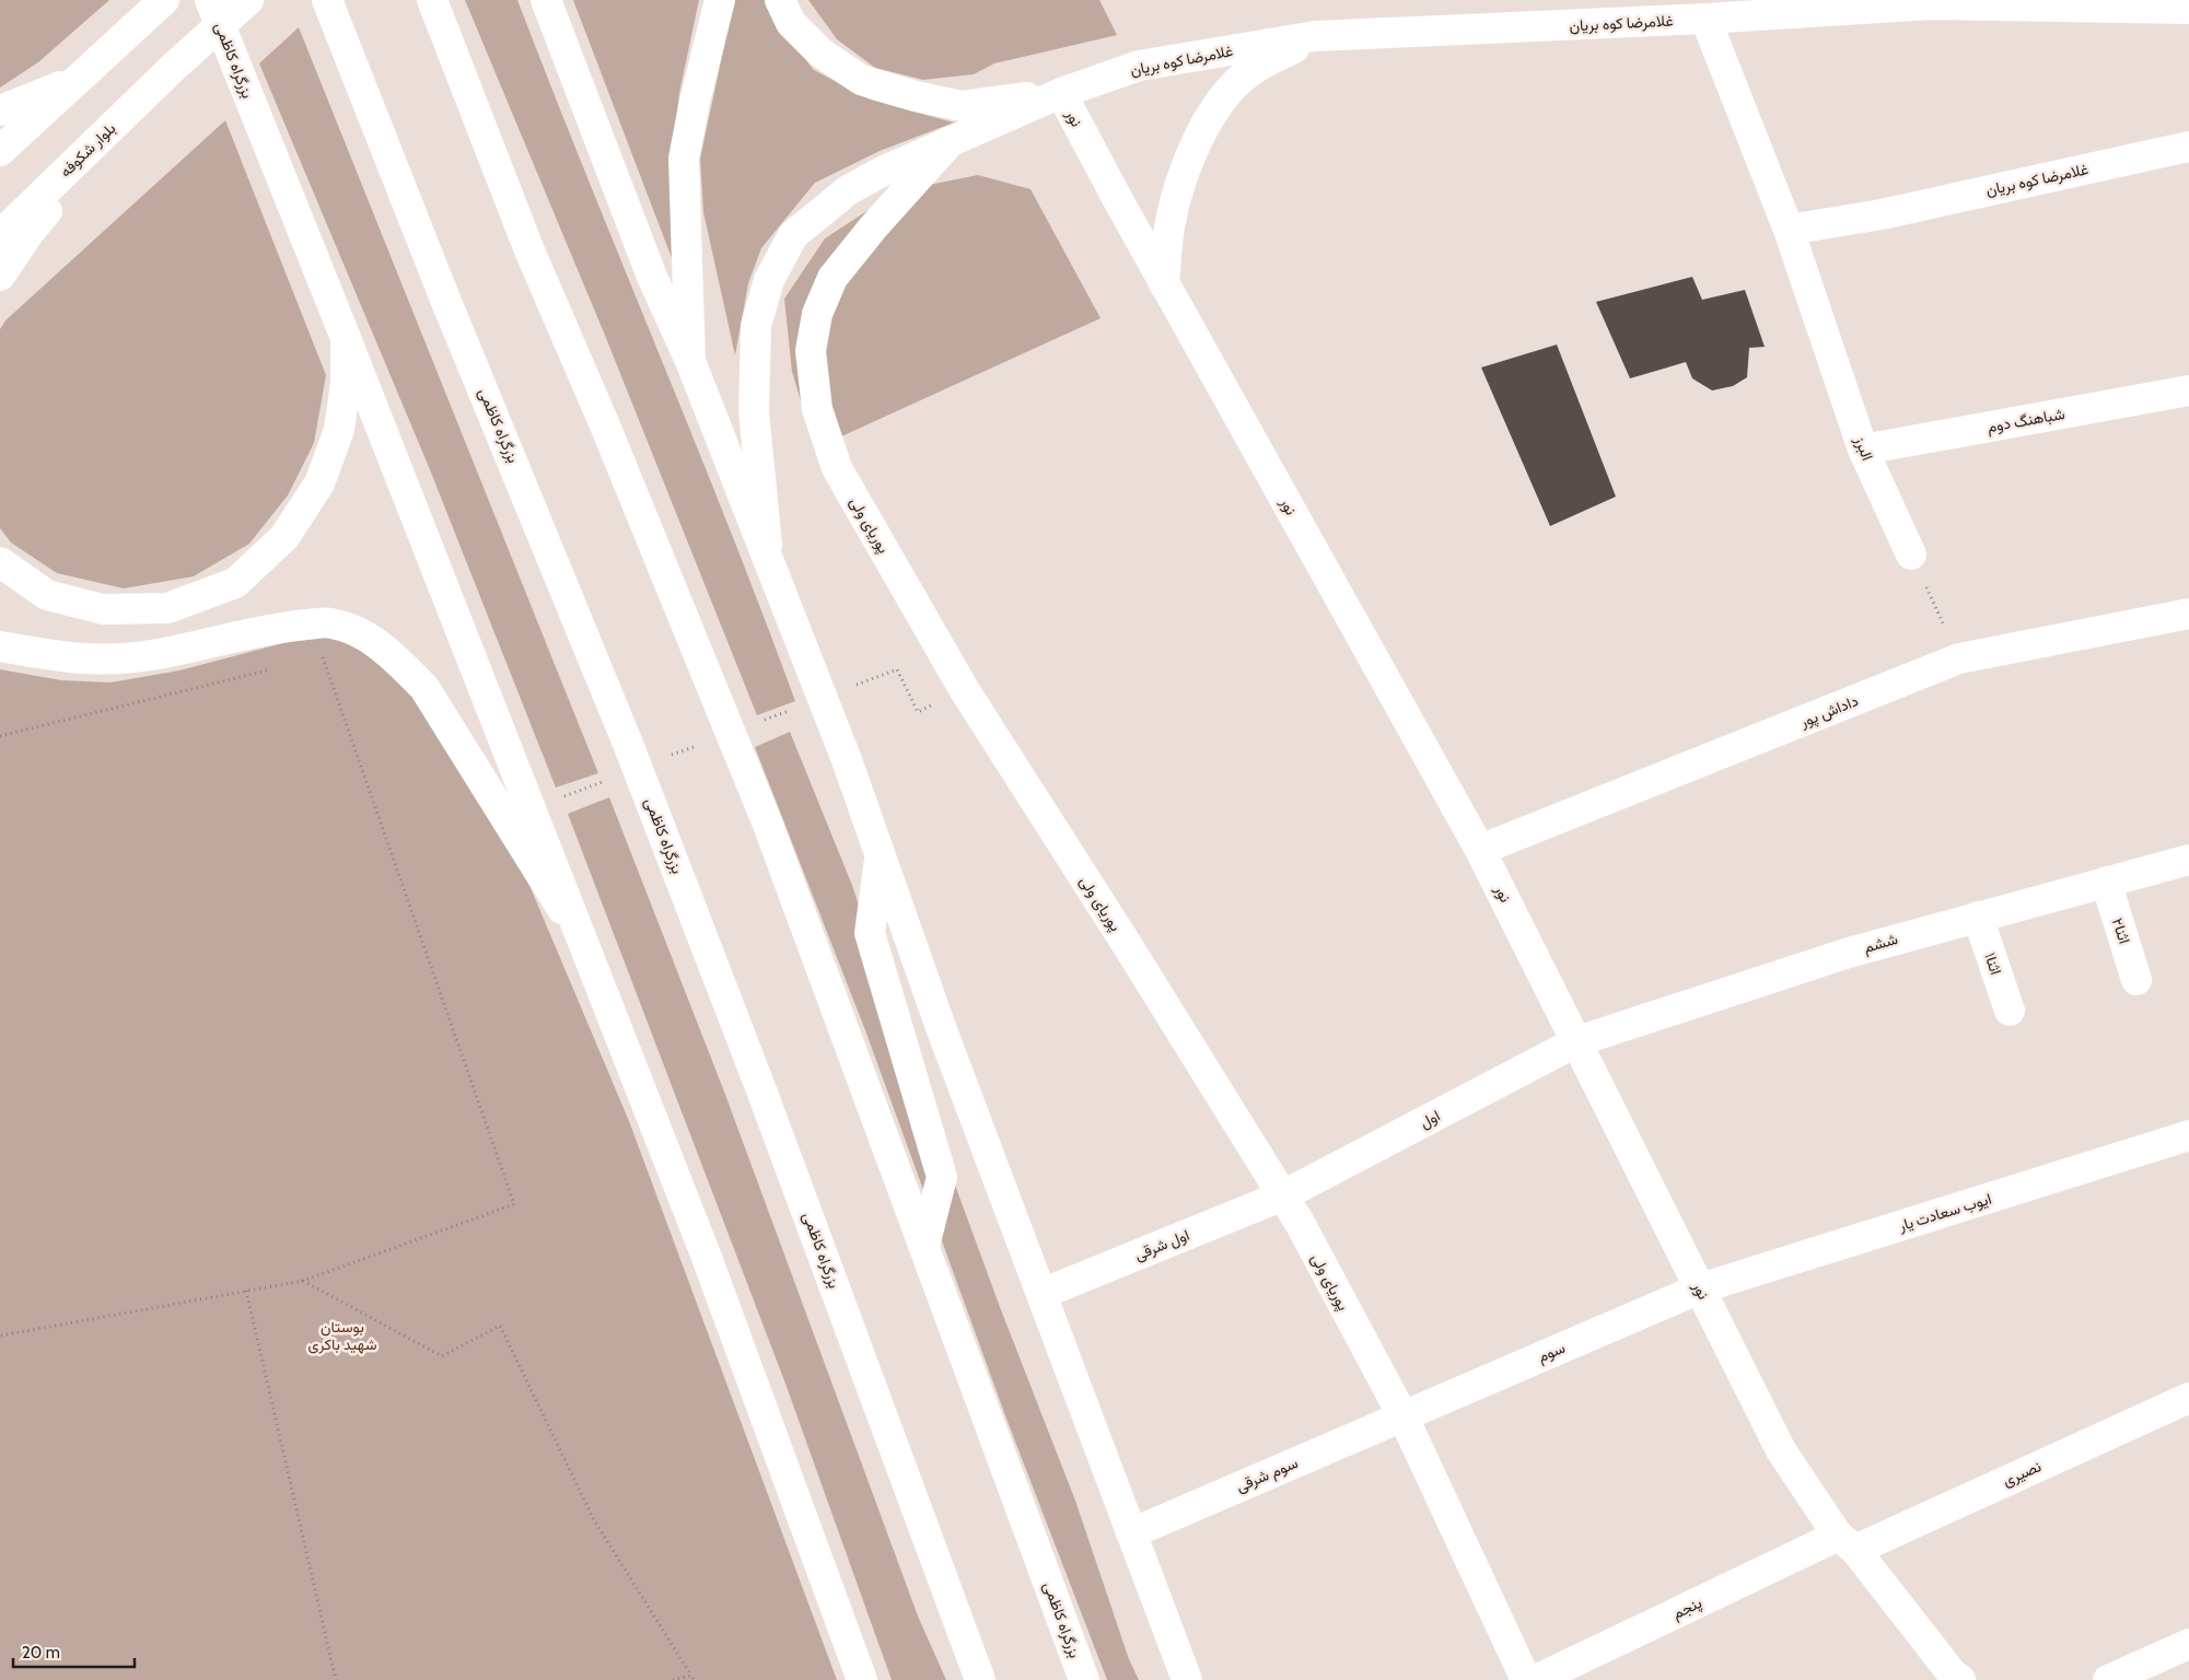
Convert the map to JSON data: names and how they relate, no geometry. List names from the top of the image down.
{
  "streets": {
    "main road": [
      "غلامرضا کوه بریان",
      "بزرگراه کاظمی",
      "نور",
      "بلوار شکوفه",
      "شباهنگ دوم",
      "البرز",
      "پوریای ولی",
      "داداش پور",
      "اثنا۲",
      "ششم",
      "اثنا۱",
      "اول",
      "ایوب سعادت یار",
      "اول شرقی",
      "سوم",
      "نصیری",
      "سوم شرقی",
      "پنجم"
    ]
  },
  "crossings": [
    ["غلامرضا کوه بریان", "نور"],
    ["غلامرضا کوه بریان", "البرز"],
    ["نور", "داداش پور"],
    ["نور", "ششم"],
    ["نور", "اول"],
    ["نور", "ایوب سعادت یار"],
    ["نور", "سوم"],
    ["نور", "نصیری"],
    ["نور", "پنجم"],
    ["شباهنگ دوم", "البرز"],
    ["پوریای ولی", "اول"],
    ["پوریای ولی", "اول شرقی"],
    ["پوریای ولی", "سوم"],
    ["پوریای ولی", "سوم شرقی"],
    ["اثنا۲", "ششم"],
    ["ششم", "اثنا۱"],
    ["ششم", "اول"],
    ["اول", "اول شرقی"],
    ["ایوب سعادت یار", "سوم"],
    ["سوم", "سوم شرقی"],
    ["نصیری", "پنجم"]
  ],
  "parks": ["بوستان شهید باکری"],
  "scale_bar": "20 m"
}
